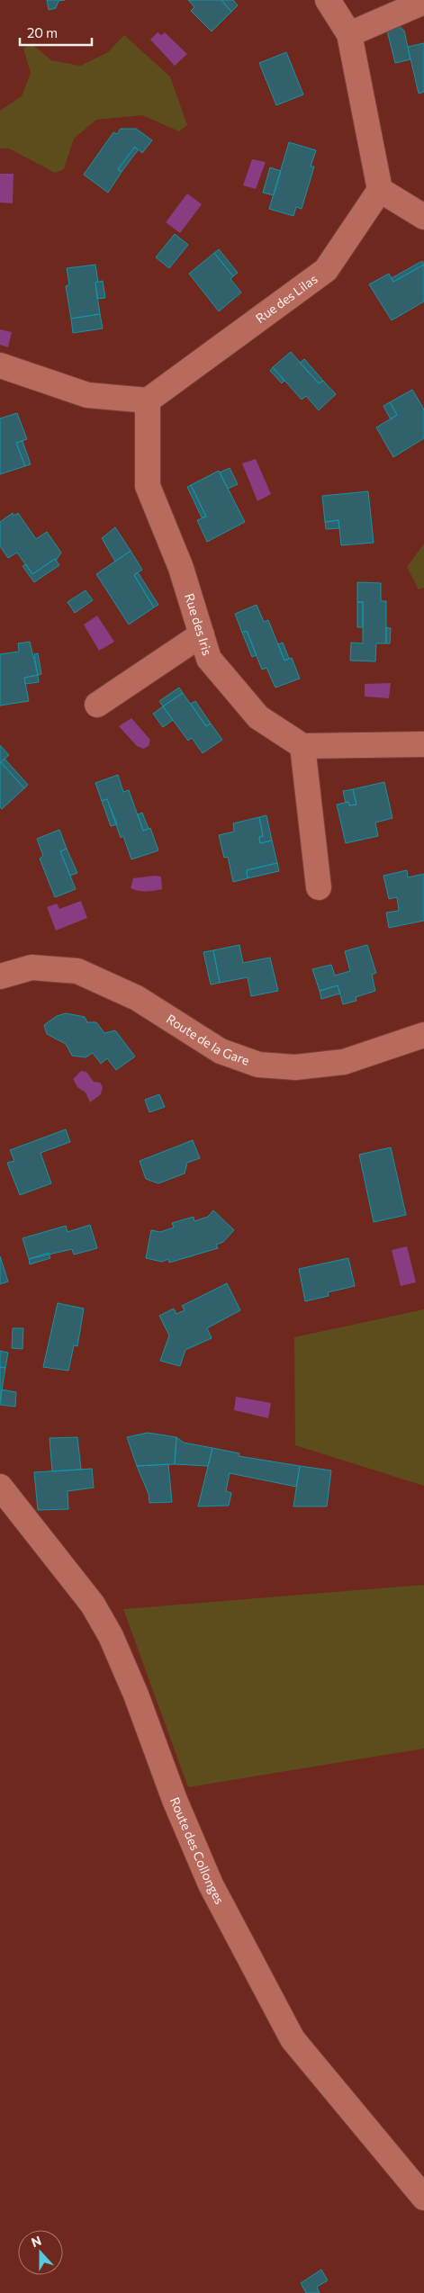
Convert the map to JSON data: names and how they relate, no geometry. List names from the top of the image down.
{
  "streets": {
    "street": [
      "Rue des Lilas",
      "Rue des Iris",
      "Route de la Gare",
      "Route des Collonges"
    ]
  },
  "crossings": [
    ["Rue des Lilas", "Rue des Iris"]
  ],
  "scale_bar": "20 m",
  "north": "top"
}
